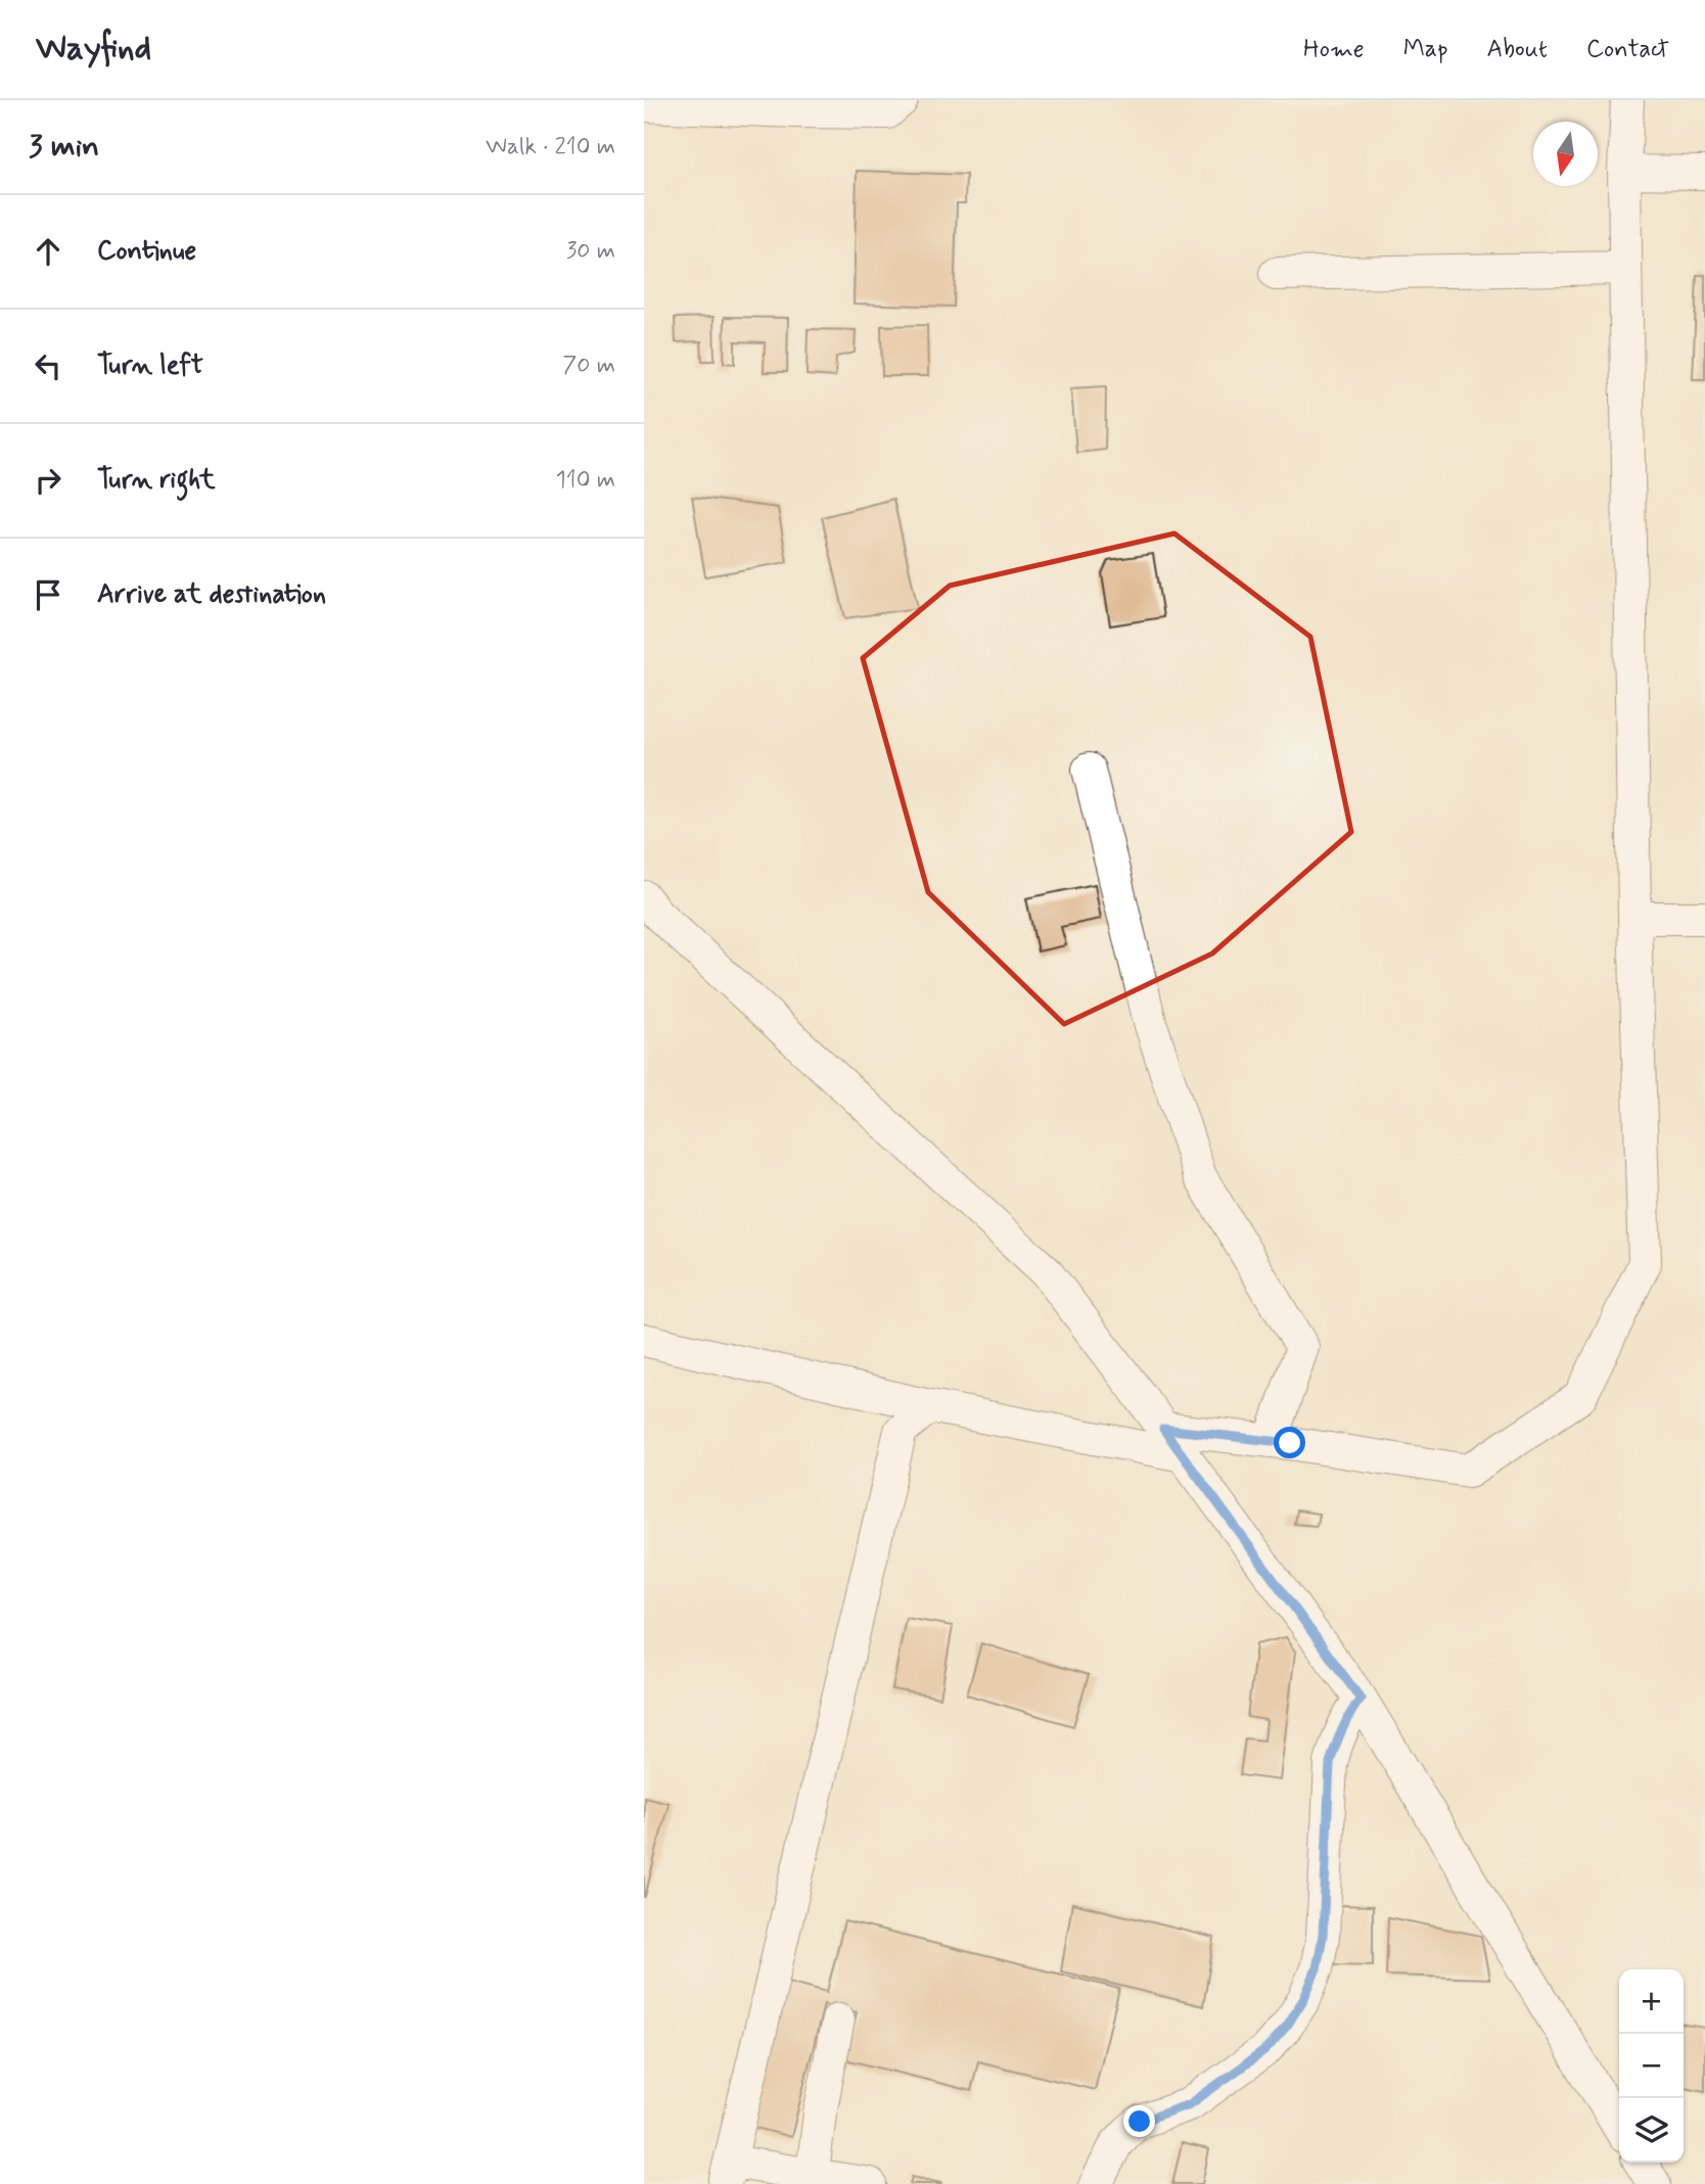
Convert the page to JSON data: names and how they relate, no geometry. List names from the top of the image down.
{
  "north": "bottom",
  "page": {
    "header": "Wayfind",
    "nav": [
      "Home",
      "Map",
      "About",
      "Contact"
    ],
    "heading": ["3 min", "Walk · 210 m"],
    "list": [
      ["Continue", "30 m"],
      ["Turn left", "70 m"],
      ["Turn right", "110 m"],
      "Arrive at destination"
    ],
    "map_buttons": ["+", "−"]
  }
}
